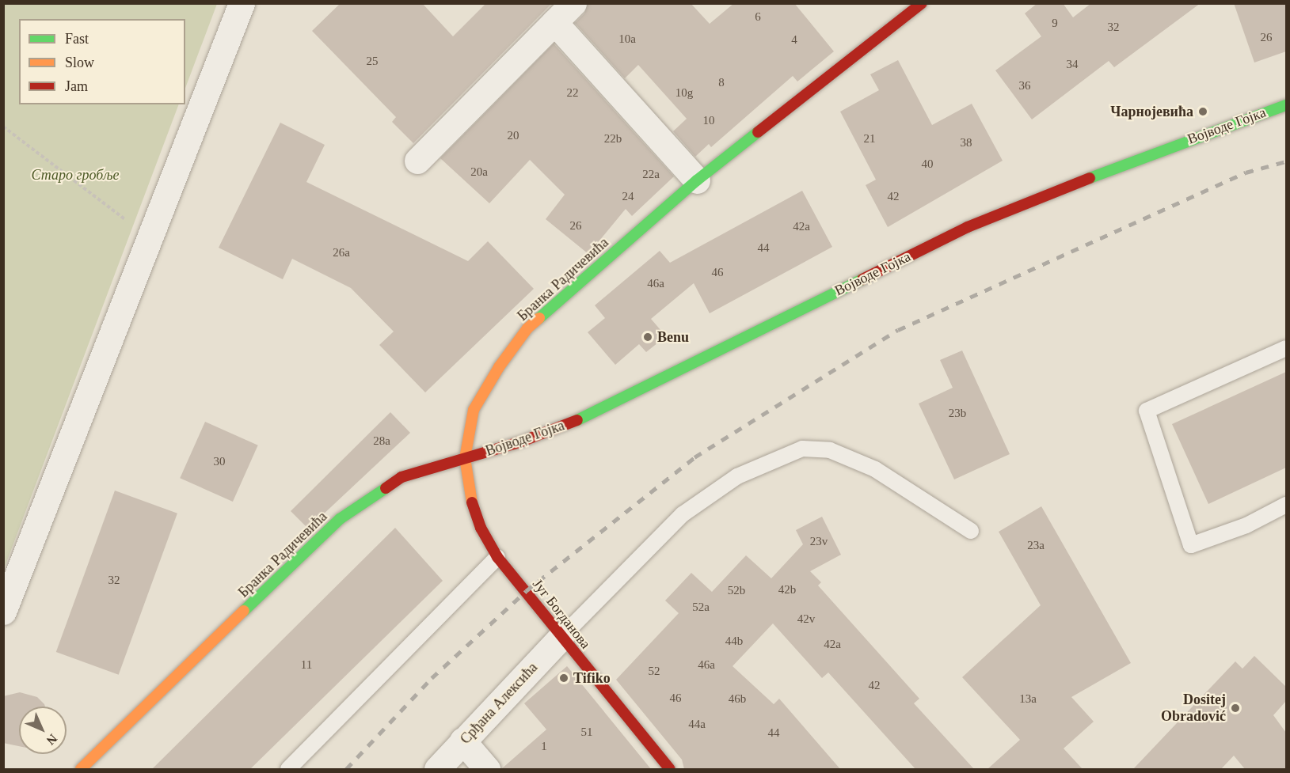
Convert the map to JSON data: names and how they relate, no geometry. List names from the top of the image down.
{
  "streets": {
    "street": [
      "Војводе Гојка",
      "Бранка Радичевића",
      "Југ Богданова",
      "Срђана Алексића"
    ]
  },
  "crossings": [
    ["Војводе Гојка", "Бранка Радичевића"],
    ["Војводе Гојка", "Југ Богданова"],
    ["Бранка Радичевића", "Југ Богданова"],
    ["Југ Богданова", "Срђана Алексића"]
  ],
  "parks": ["Старо гробље"],
  "places": [
    "Чарнојевића",
    "Benu",
    "Tifiko",
    "Dositej Obradović"
  ],
  "house_numbers": [
    "6",
    "9",
    "32",
    "26",
    "10a",
    "4",
    "25",
    "34",
    "8",
    "36",
    "22",
    "10g",
    "10",
    "20",
    "22b",
    "21",
    "38",
    "40",
    "20a",
    "22a",
    "24",
    "42",
    "26",
    "42a",
    "44",
    "26a",
    "46",
    "46a",
    "23b",
    "28a",
    "30",
    "23v",
    "23a",
    "32",
    "42b",
    "52b",
    "52a",
    "42v",
    "44b",
    "42a",
    "11",
    "46a",
    "52",
    "42",
    "46",
    "46b",
    "13a",
    "44a",
    "51",
    "44",
    "1"
  ],
  "legend": ["Fast", "Slow", "Jam"],
  "north": "bottom right"
}
